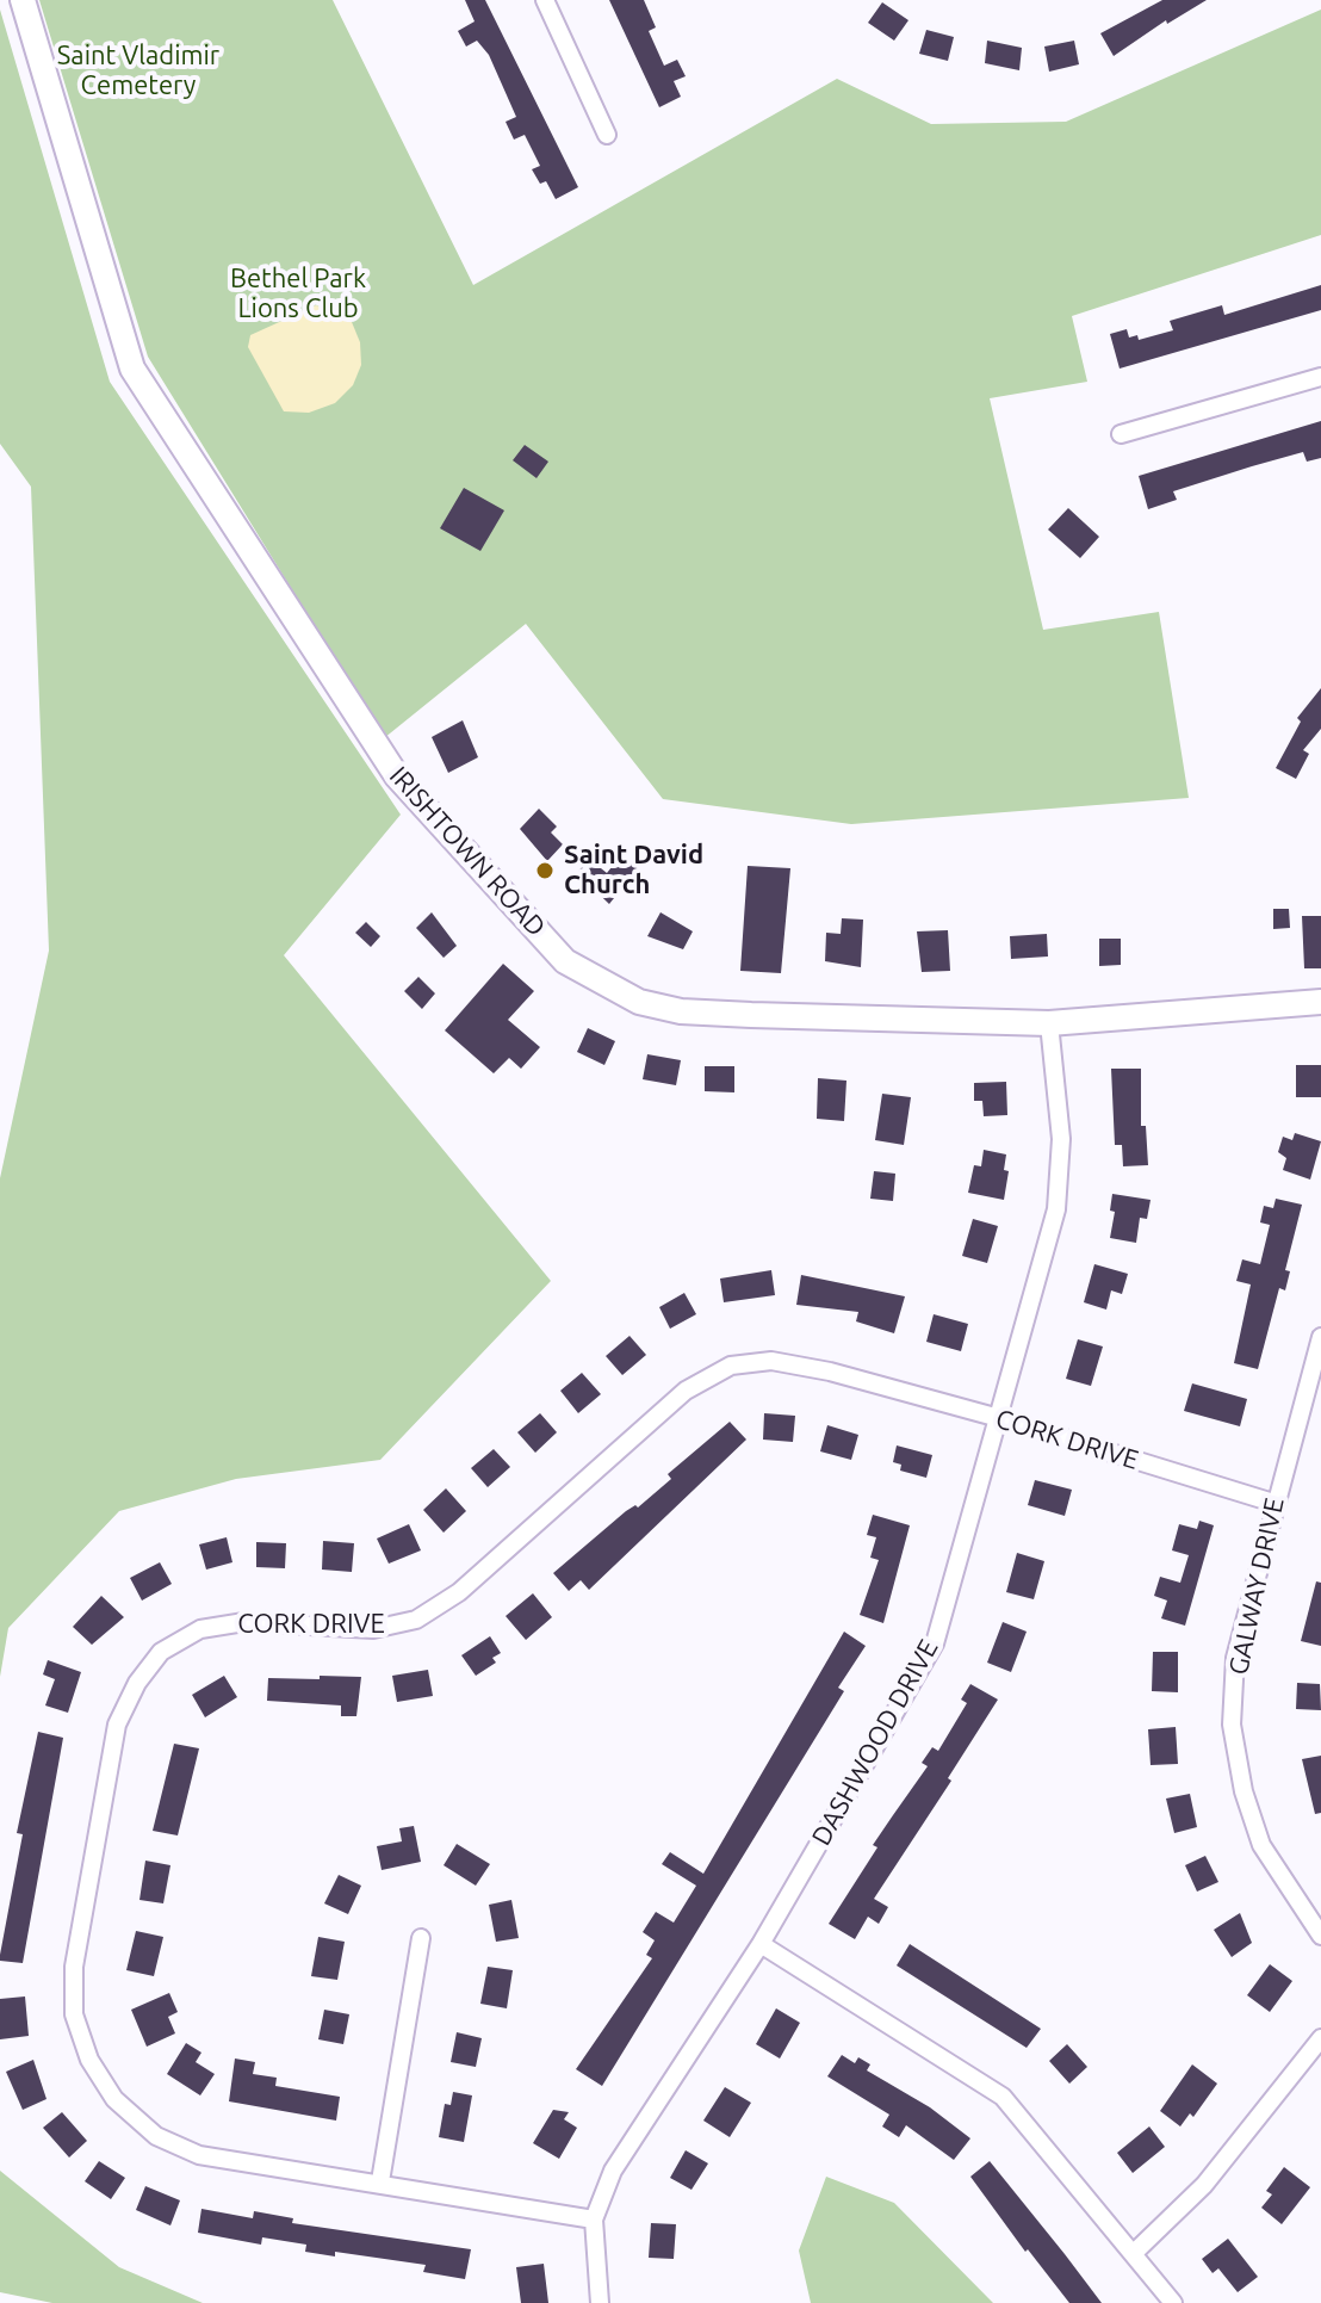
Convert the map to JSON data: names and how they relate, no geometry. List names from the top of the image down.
{
  "streets": {
    "street": [
      "IRISHTOWN ROAD",
      "CORK DRIVE",
      "GALWAY DRIVE",
      "DASHWOOD DRIVE"
    ]
  },
  "crossings": [
    ["IRISHTOWN ROAD", "DASHWOOD DRIVE"],
    ["CORK DRIVE", "GALWAY DRIVE"],
    ["CORK DRIVE", "DASHWOOD DRIVE"]
  ],
  "parks": ["Saint Vladimir Cemetery", "Bethel Park Lions Club"],
  "places": ["Saint David Church"]
}
